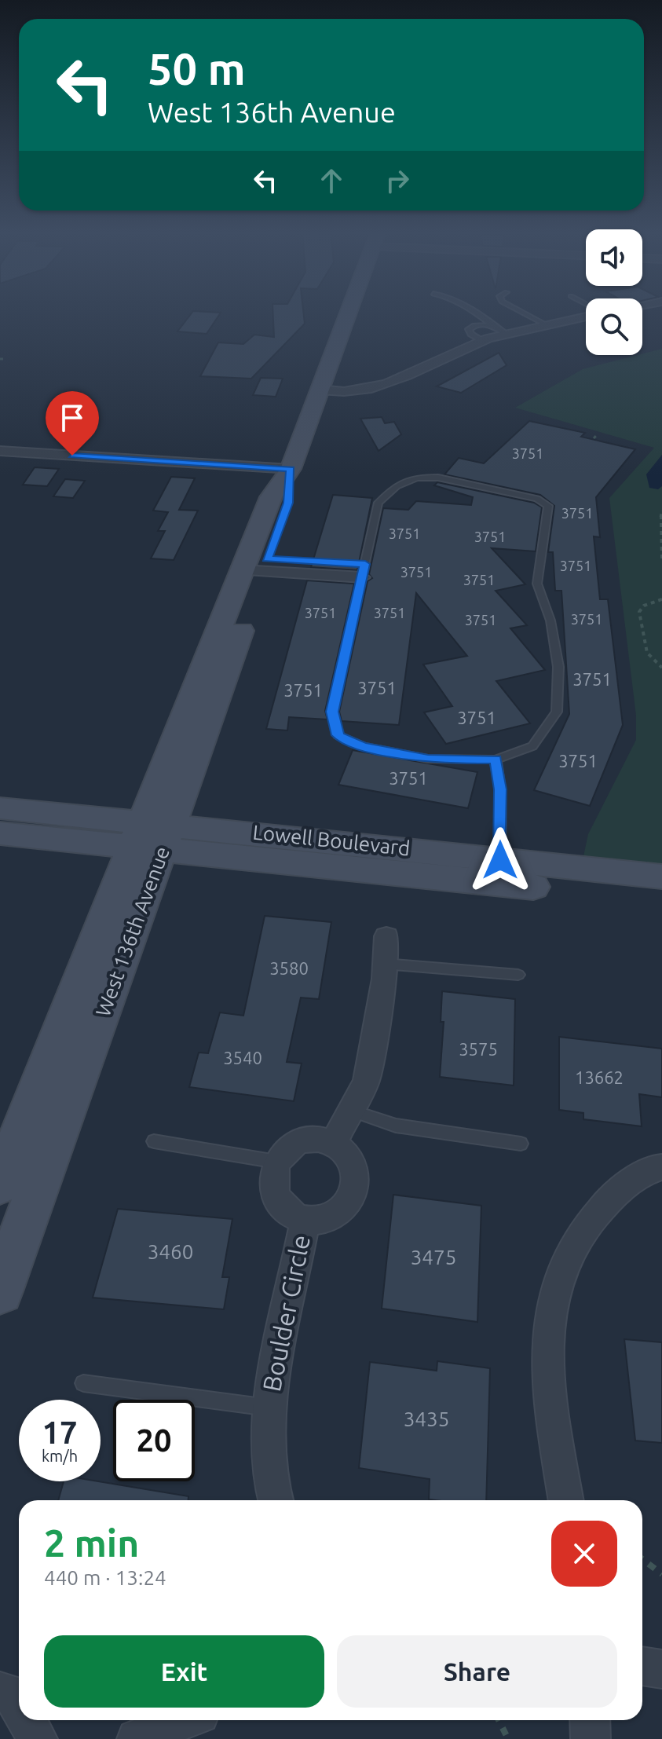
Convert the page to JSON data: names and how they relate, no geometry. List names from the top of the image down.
{
  "streets": {
    "main road": ["Lowell Boulevard", "West 136th Avenue"],
    "street": ["Boulder Circle"]
  },
  "crossings": [
    ["Lowell Boulevard", "West 136th Avenue"]
  ],
  "house_numbers": [
    "3751",
    "3751",
    "3751",
    "3751",
    "3751",
    "3751",
    "3751",
    "3751",
    "3751",
    "3751",
    "3751",
    "3751",
    "3751",
    "3751",
    "3751",
    "3751",
    "3751",
    "3580",
    "3575",
    "3540",
    "13662",
    "3460",
    "3475",
    "3435"
  ],
  "page": {
    "turn": ["50 m", "West 136th Avenue"],
    "speed": "17 km/h",
    "limit": "20",
    "heading": ["2 min", "440 m · 13:24"],
    "buttons": ["Exit", "Share"]
  }
}
